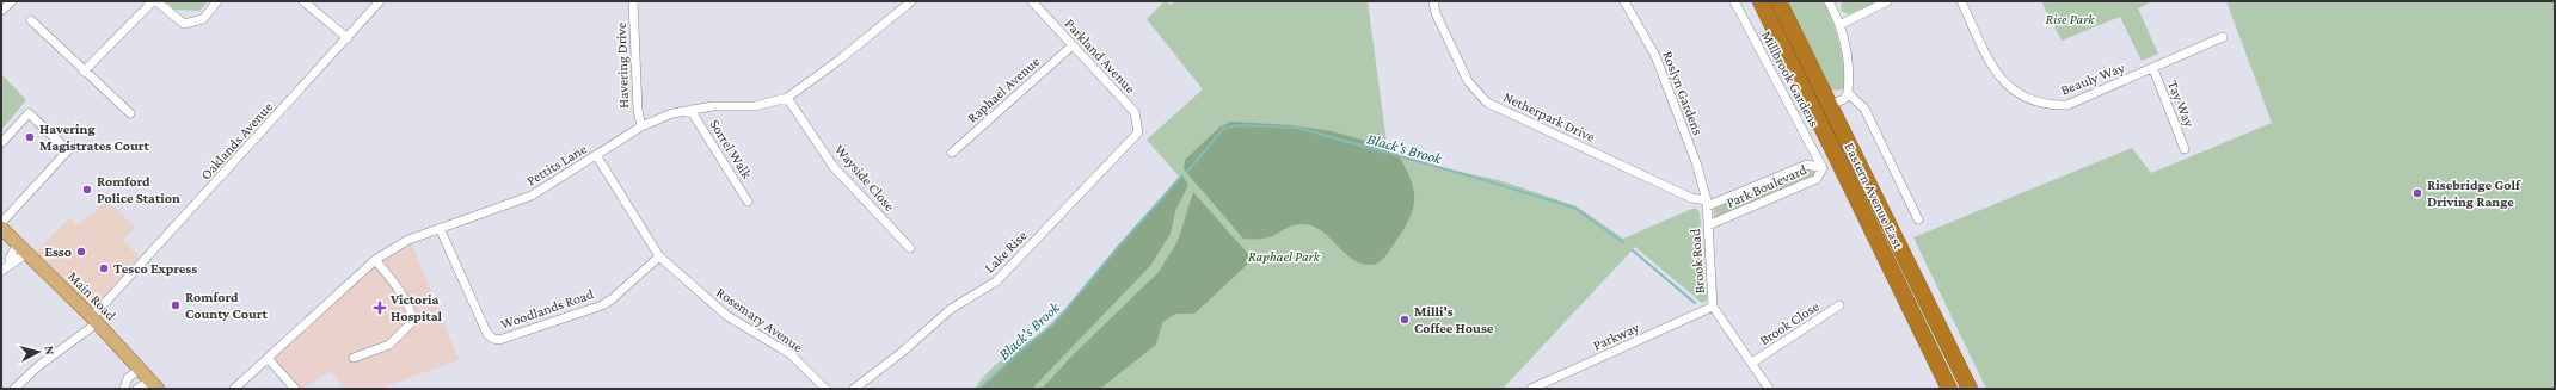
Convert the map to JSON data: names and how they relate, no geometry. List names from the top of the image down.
{
  "streets": {
    "highway": ["Eastern Avenue East"],
    "main road": ["Main Road"],
    "street": [
      "Parkland Avenue",
      "Havering Drive",
      "Millbrook Gardens",
      "Beauly Way",
      "Raphael Avenue",
      "Roslyn Gardens",
      "Tay Way",
      "Netherpark Drive",
      "Oaklands Avenue",
      "Sorrel Walk",
      "Pettits Lane",
      "Wayside Close",
      "Park Boulevard",
      "Lake Rise",
      "Brook Road",
      "Woodlands Road",
      "Rosemary Avenue",
      "Brook Close",
      "Parkway"
    ]
  },
  "crossings": [
    ["Parkland Avenue", "Raphael Avenue"],
    ["Parkland Avenue", "Lake Rise"],
    ["Havering Drive", "Pettits Lane"],
    ["Millbrook Gardens", "Park Boulevard"],
    ["Beauly Way", "Tay Way"],
    ["Roslyn Gardens", "Netherpark Drive"],
    ["Roslyn Gardens", "Park Boulevard"],
    ["Roslyn Gardens", "Brook Road"],
    ["Netherpark Drive", "Park Boulevard"],
    ["Netherpark Drive", "Brook Road"],
    ["Oaklands Avenue", "Main Road"],
    ["Sorrel Walk", "Pettits Lane"],
    ["Pettits Lane", "Wayside Close"],
    ["Pettits Lane", "Woodlands Road"],
    ["Pettits Lane", "Rosemary Avenue"],
    ["Park Boulevard", "Brook Road"],
    ["Brook Road", "Brook Close"],
    ["Brook Road", "Parkway"],
    ["Woodlands Road", "Rosemary Avenue"]
  ],
  "water": ["Black's Brook"],
  "parks": ["Rise Park", "Raphael Park"],
  "places": {
    "other": [
      "Havering Magistrates Court",
      "Romford Police Station",
      "Risebridge Golf Driving Range",
      "Esso",
      "Tesco Express",
      "Romford County Court",
      "Milli's Coffee House"
    ],
    "health": ["Victoria Hospital"]
  },
  "north": "right"
}
